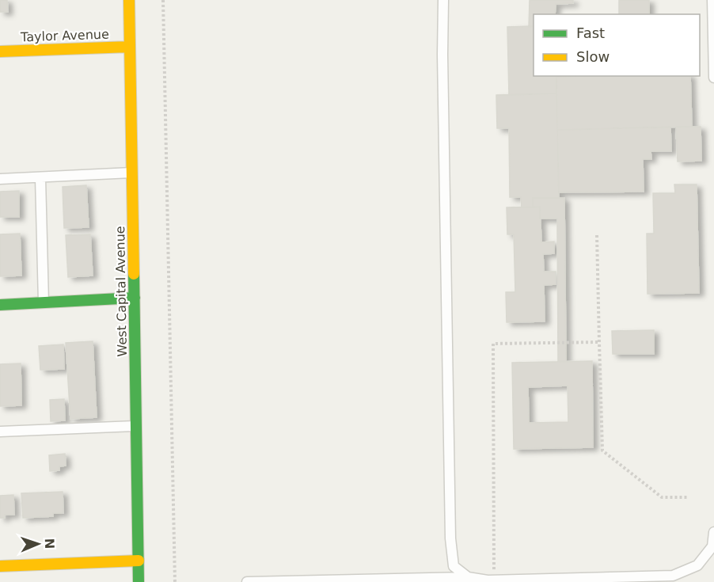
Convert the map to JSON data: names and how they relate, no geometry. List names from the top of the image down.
{
  "streets": {
    "main road": ["Taylor Avenue", "West Capital Avenue"]
  },
  "crossings": [
    ["Taylor Avenue", "West Capital Avenue"]
  ],
  "legend": ["Fast", "Slow"],
  "north": "right"
}
